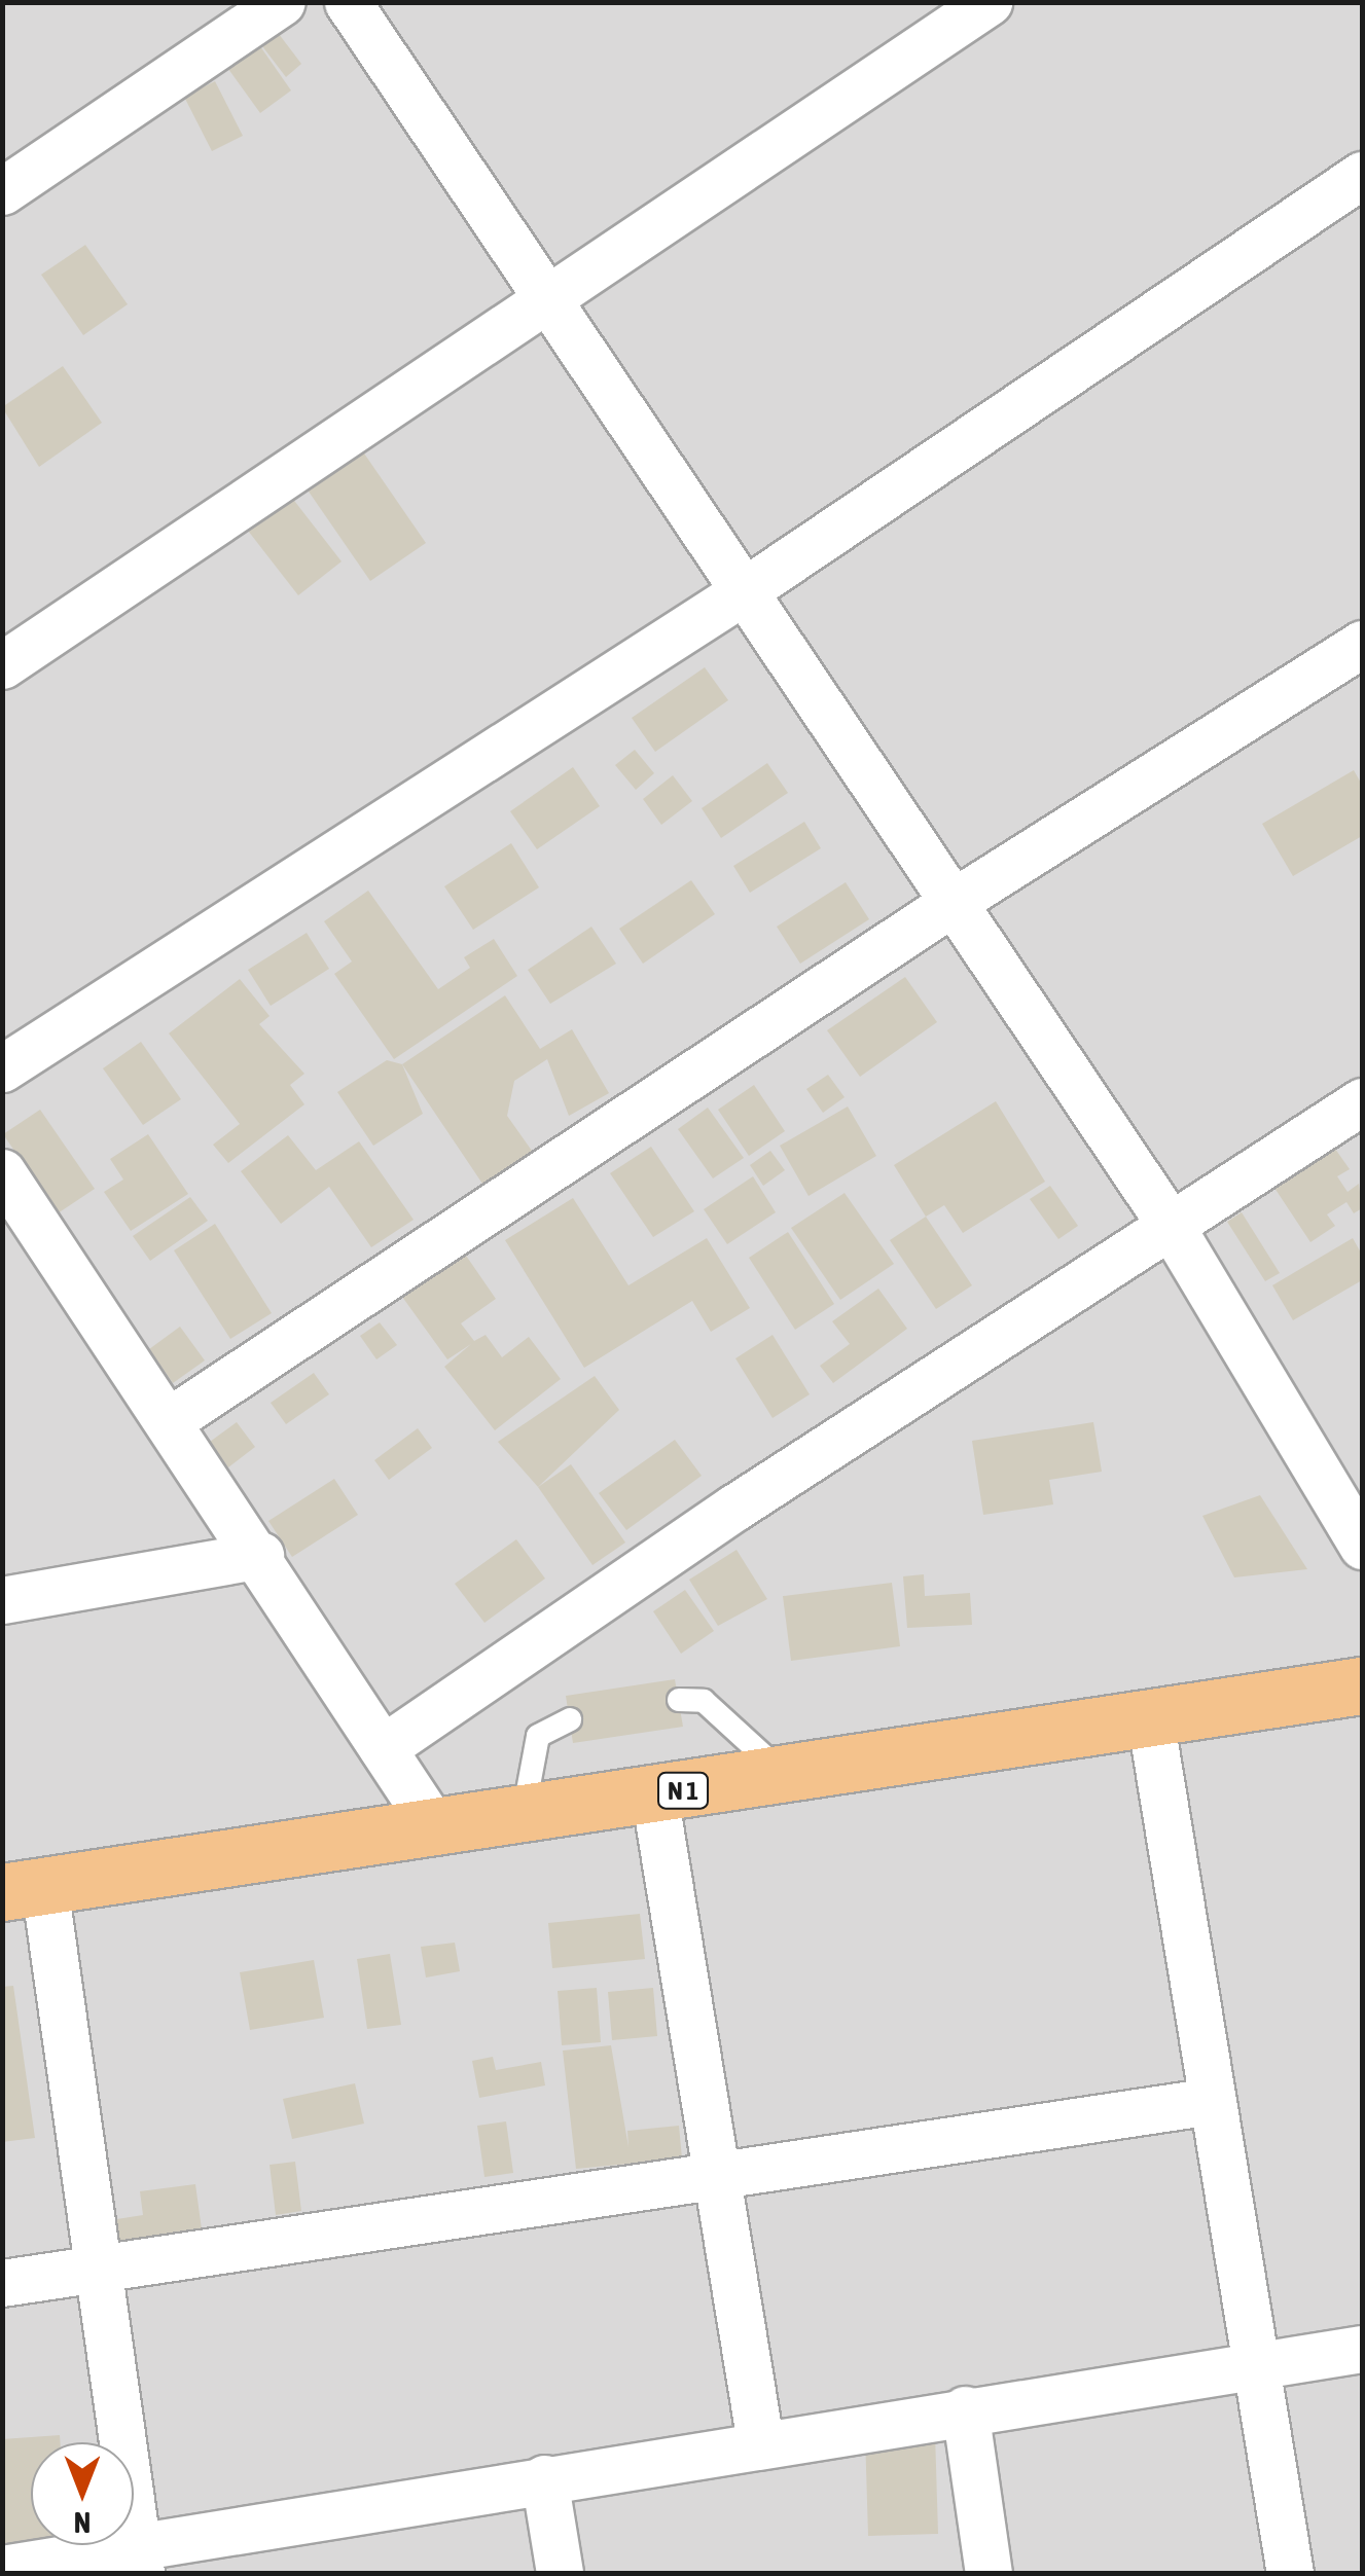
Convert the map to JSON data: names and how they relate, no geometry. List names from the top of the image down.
{
  "streets": {
    "highway": ["N 1"]
  },
  "north": "bottom"
}
